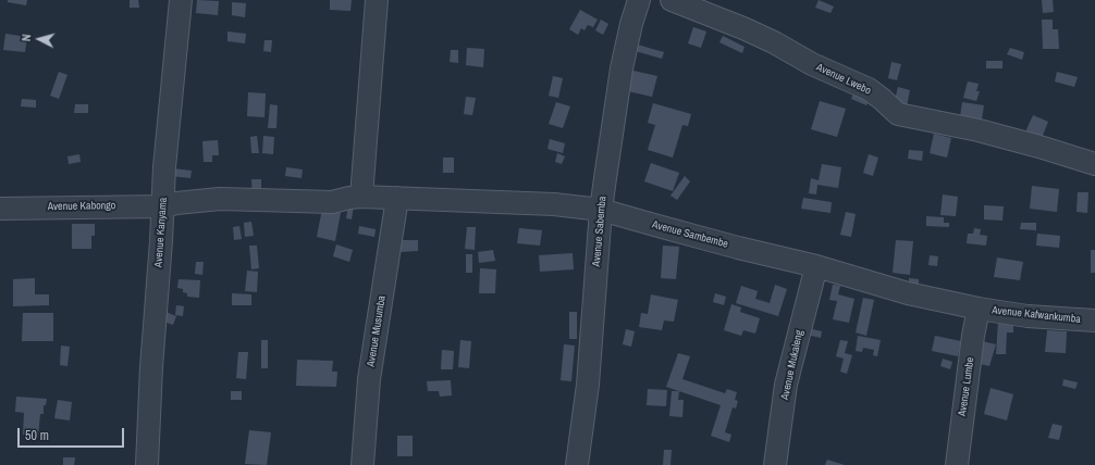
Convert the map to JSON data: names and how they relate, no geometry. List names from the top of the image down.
{
  "streets": {
    "street": [
      "Avenue Lwebo",
      "Avenue Kabongo",
      "Avenue Sabemba",
      "Avenue Kanyama",
      "Avenue Sambembe",
      "Avenue Kafwankumba",
      "Avenue Musumba",
      "Avenue Mukaleng",
      "Avenue Lumbe"
    ]
  },
  "crossings": [
    ["Avenue Kabongo", "Avenue Kanyama"],
    ["Avenue Kabongo", "Avenue Sambembe"],
    ["Avenue Sabemba", "Avenue Sambembe"],
    ["Avenue Sambembe", "Avenue Kafwankumba"],
    ["Avenue Sambembe", "Avenue Musumba"],
    ["Avenue Sambembe", "Avenue Mukaleng"],
    ["Avenue Sambembe", "Avenue Lumbe"],
    ["Avenue Kafwankumba", "Avenue Lumbe"]
  ],
  "scale_bar": "50 m",
  "north": "left"
}
